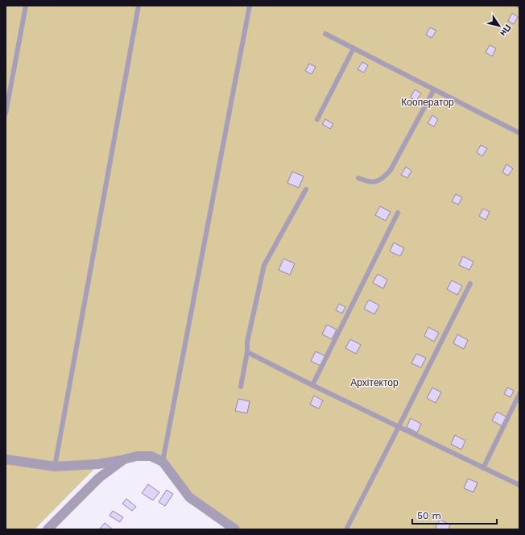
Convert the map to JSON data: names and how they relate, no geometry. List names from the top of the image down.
{
  "parks": ["Кооператор", "Архітектор"],
  "scale_bar": "50 m",
  "north": "bottom right"
}
